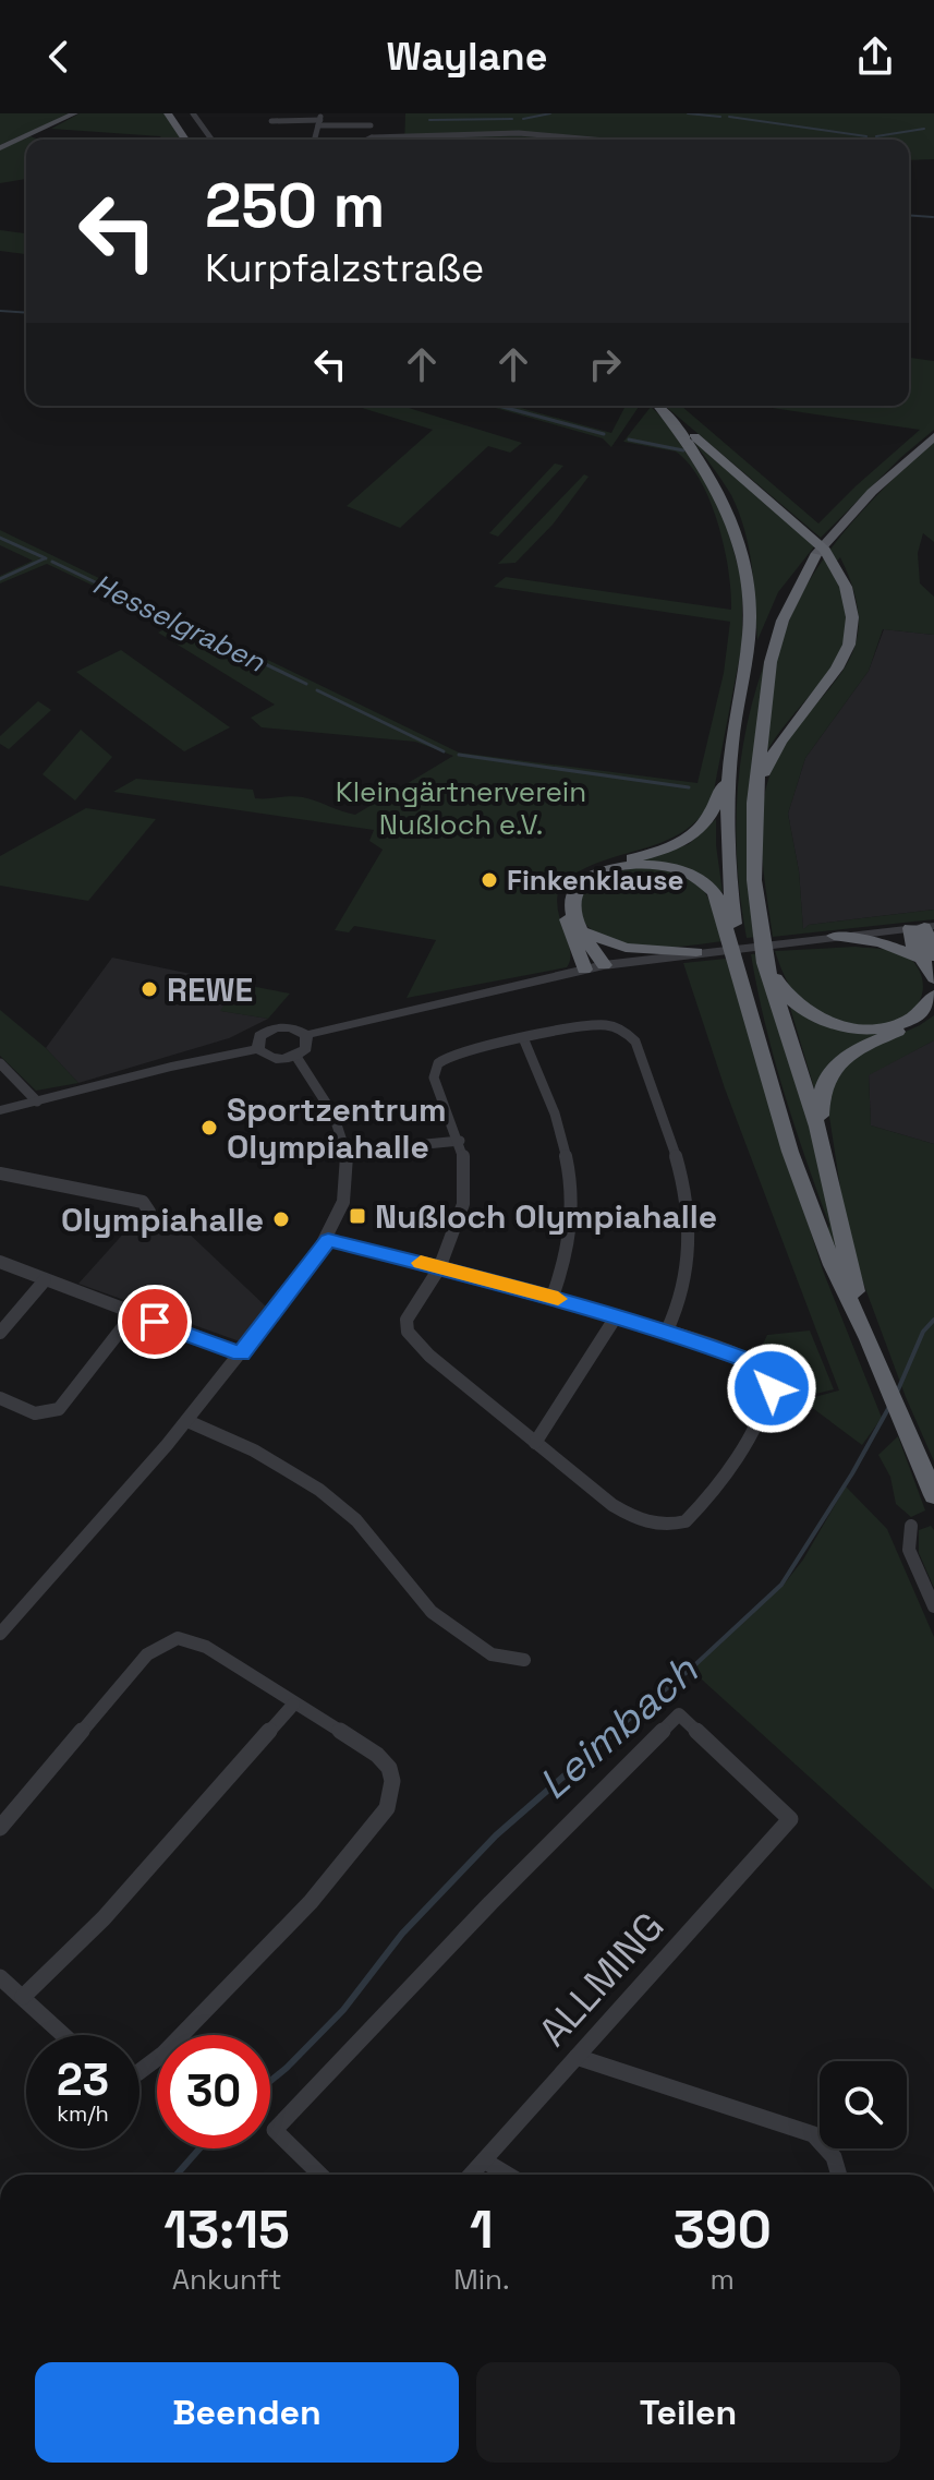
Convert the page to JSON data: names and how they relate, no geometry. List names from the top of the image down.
{
  "streets": {
    "street": ["ALLMING"]
  },
  "water": ["Hesselgraben", "Leimbach"],
  "parks": ["Kleingärtnerverein Nußloch e.V."],
  "places": {
    "other": [
      "Finkenklause",
      "REWE",
      "Sportzentrum Olympiahalle",
      "Olympiahalle"
    ],
    "transit": ["Nußloch Olympiahalle"]
  },
  "page": {
    "header": "Waylane",
    "turn": ["250 m", "Kurpfalzstraße"],
    "speed": "23 km/h",
    "limit": "30",
    "eta": [
      "13:15",
      "Ankunft",
      "1",
      "Min.",
      "390",
      "m"
    ],
    "buttons": ["Beenden", "Teilen"]
  }
}
